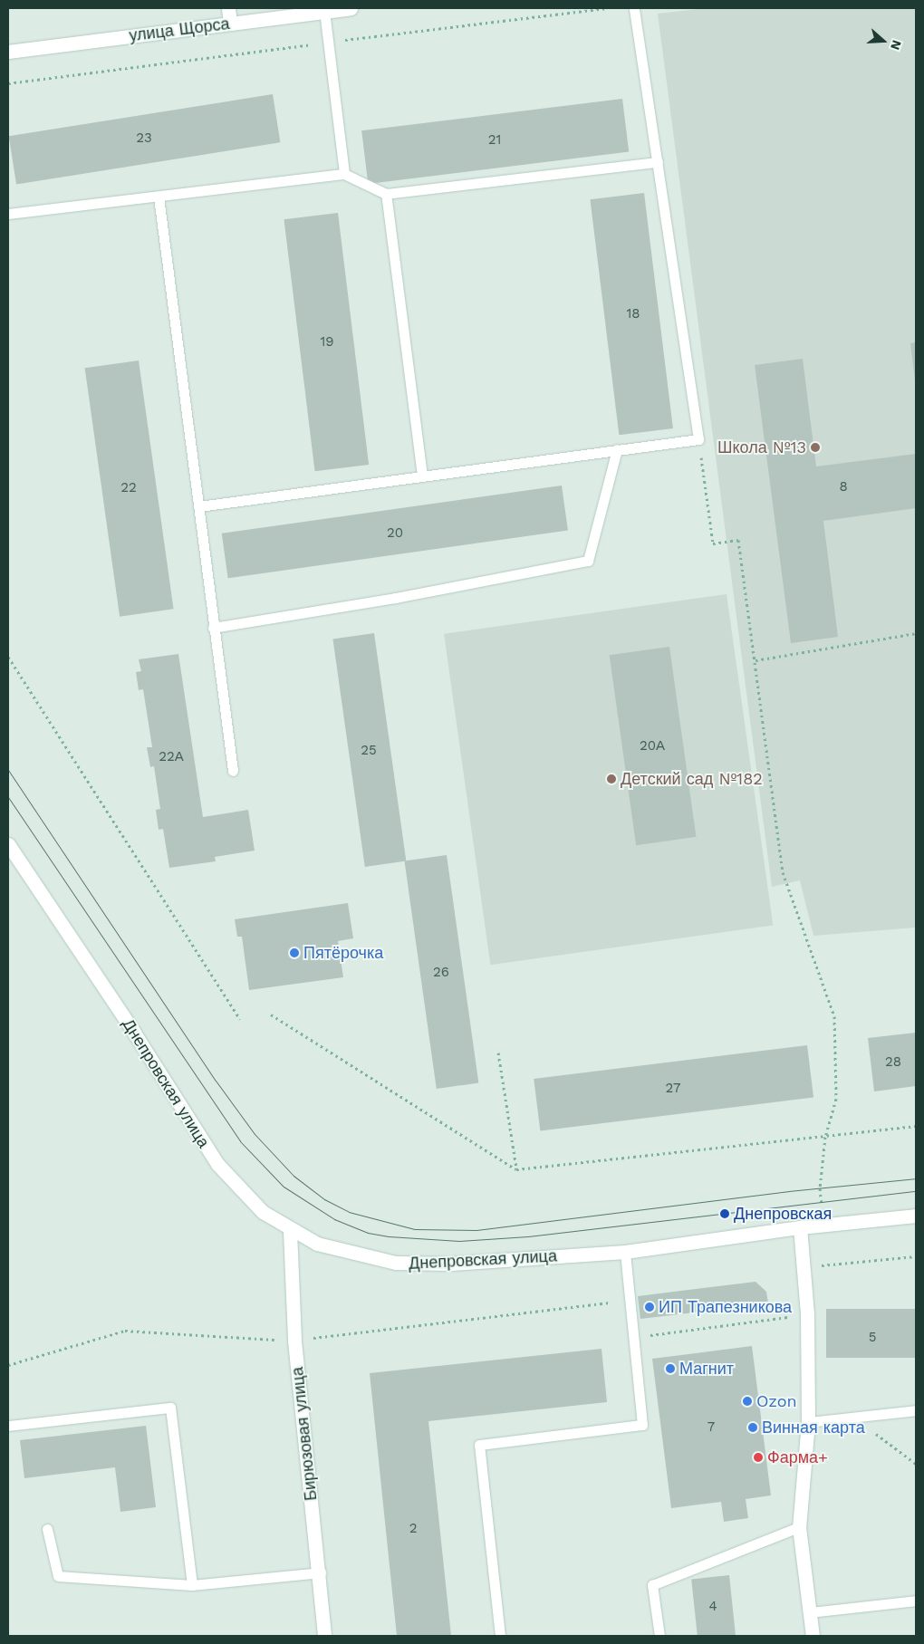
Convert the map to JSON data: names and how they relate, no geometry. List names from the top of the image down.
{
  "streets": {
    "street": ["улица Щорса", "Днепровская улица", "Бирюзовая улица"]
  },
  "crossings": [
    ["Днепровская улица", "Бирюзовая улица"]
  ],
  "places": [
    "Школа №13",
    "Детский сад №182",
    "Пятёрочка",
    "Днепровская",
    "ИП Трапезникова",
    "Магнит",
    "Ozon",
    "Винная карта",
    "Фарма+"
  ],
  "house_numbers": [
    "23",
    "21",
    "18",
    "19",
    "8",
    "22",
    "20",
    "20А",
    "25",
    "22А",
    "26",
    "28",
    "27",
    "5",
    "7",
    "2",
    "4"
  ],
  "north": "right"
}
